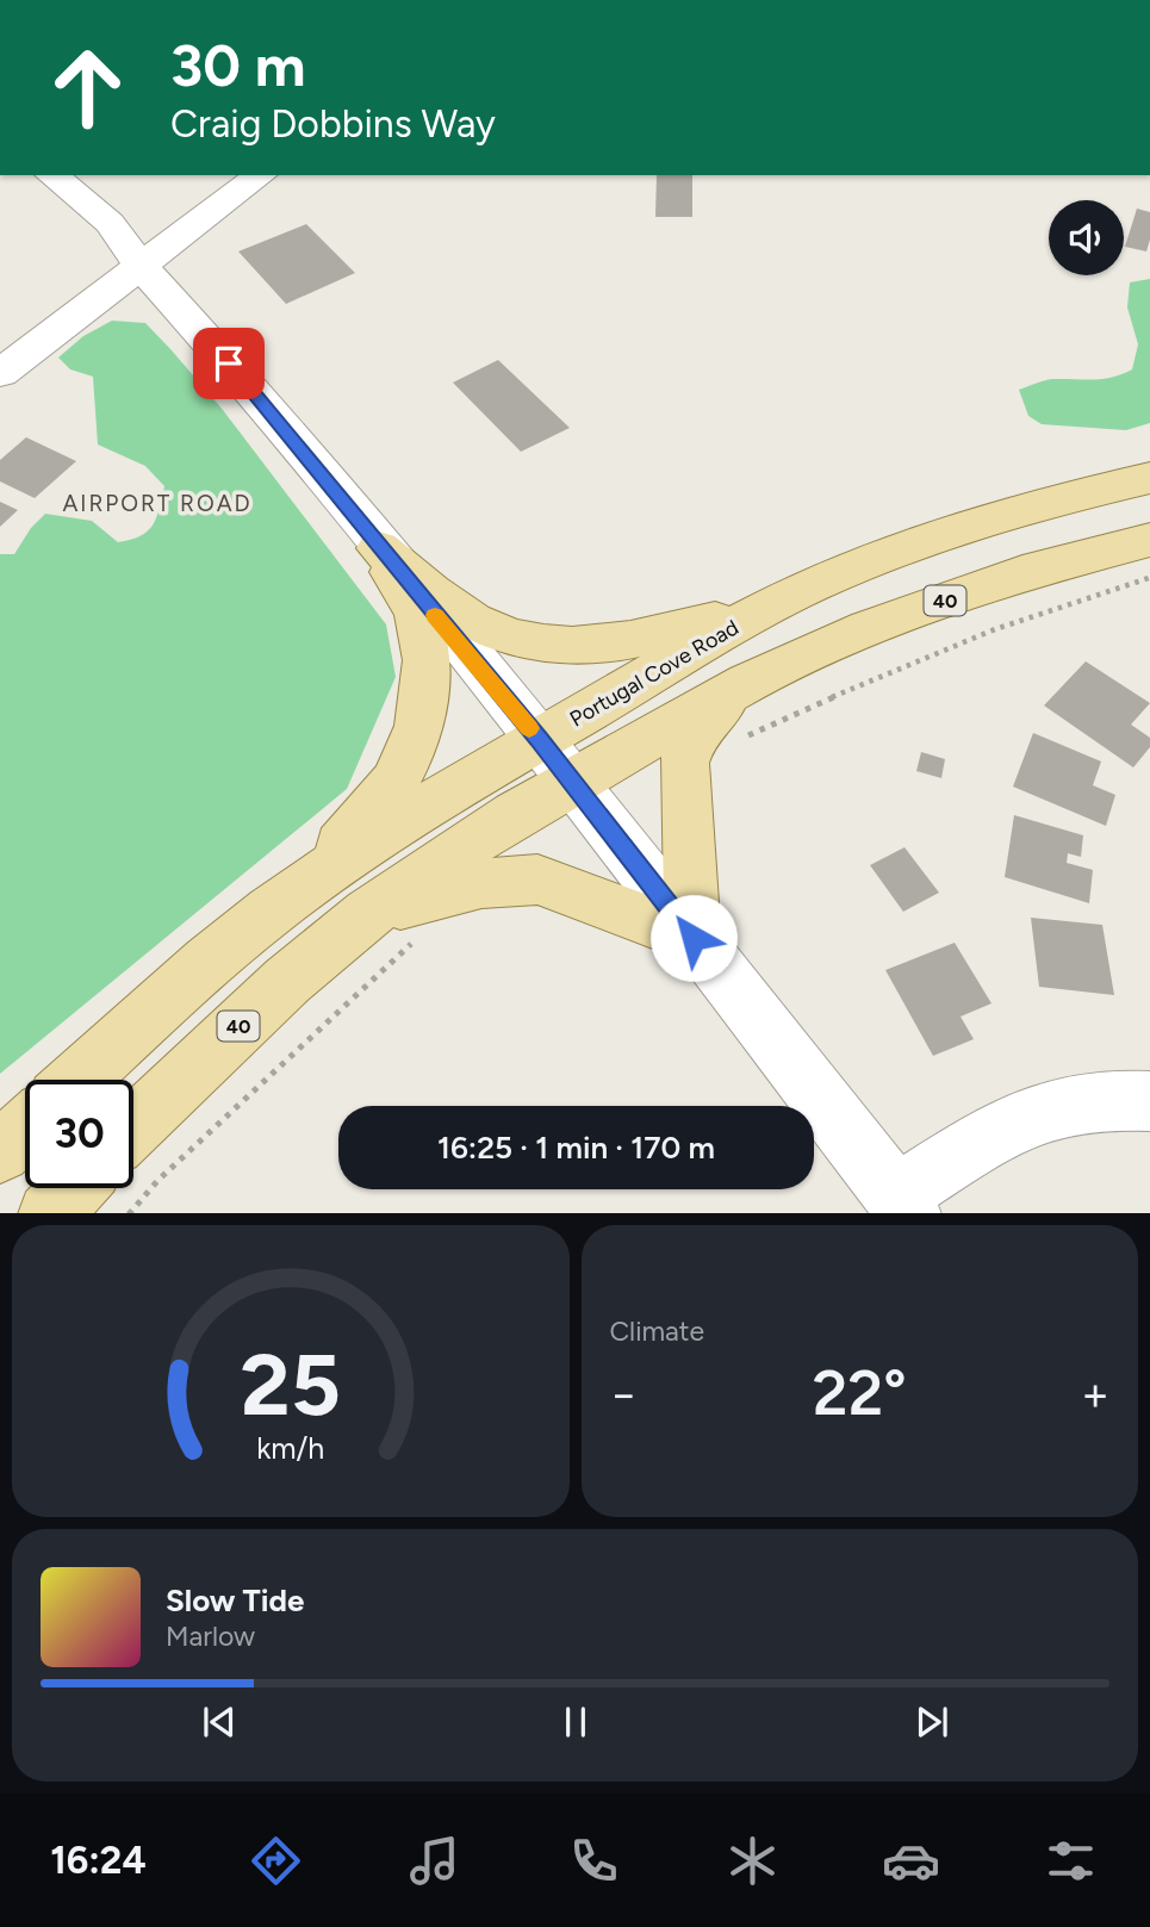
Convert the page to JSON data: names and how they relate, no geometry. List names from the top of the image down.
{
  "streets": {
    "main road": ["40", "Portugal Cove Road"]
  },
  "districts": ["AIRPORT ROAD"],
  "page": {
    "turn": ["30 m", "Craig Dobbins Way"],
    "limit": "30",
    "trip": "16:25 · 1 min · 170 m",
    "tile": "Climate",
    "heat": ["−", "22°", "+"],
    "song": ["Slow Tide", "Marlow"],
    "tabs": "16:24",
    "gauge": ["25", "km/h"]
  }
}
